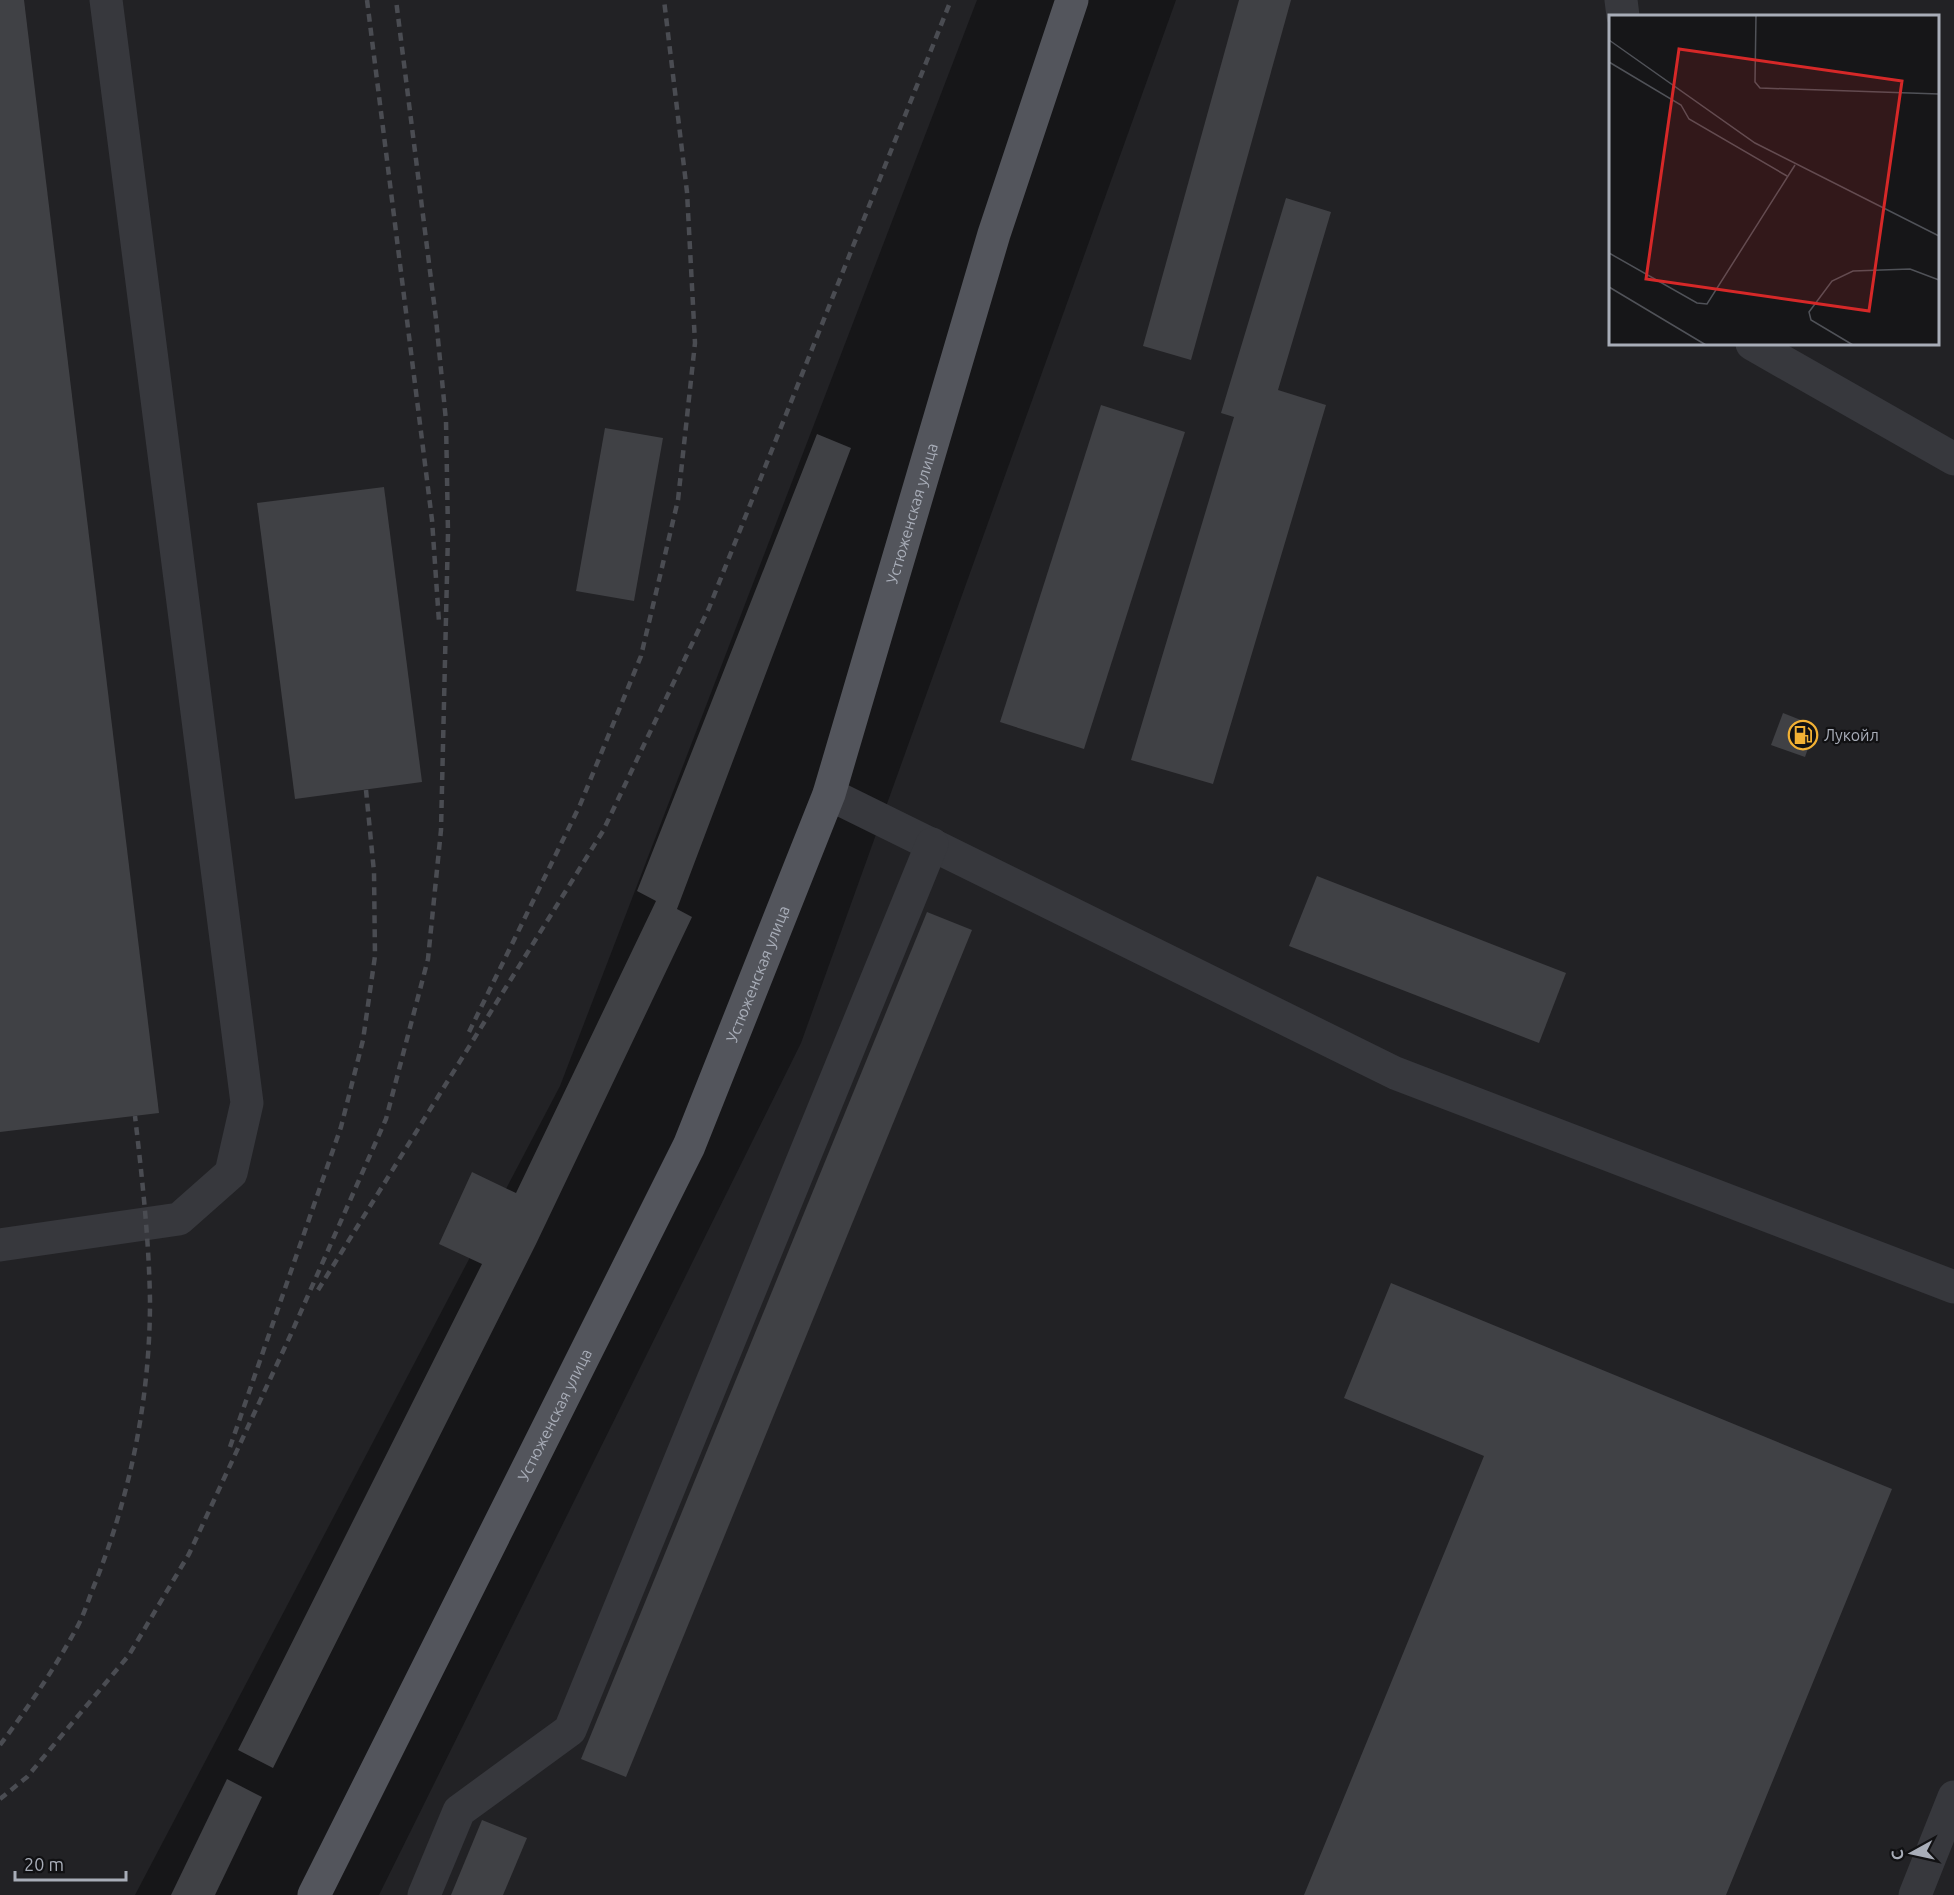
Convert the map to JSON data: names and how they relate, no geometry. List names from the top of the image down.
{
  "streets": {
    "main road": ["Устюженская улица"]
  },
  "places": {
    "fuel station": ["Лукойл"]
  },
  "scale_bar": "20 m",
  "north": "left"
}
